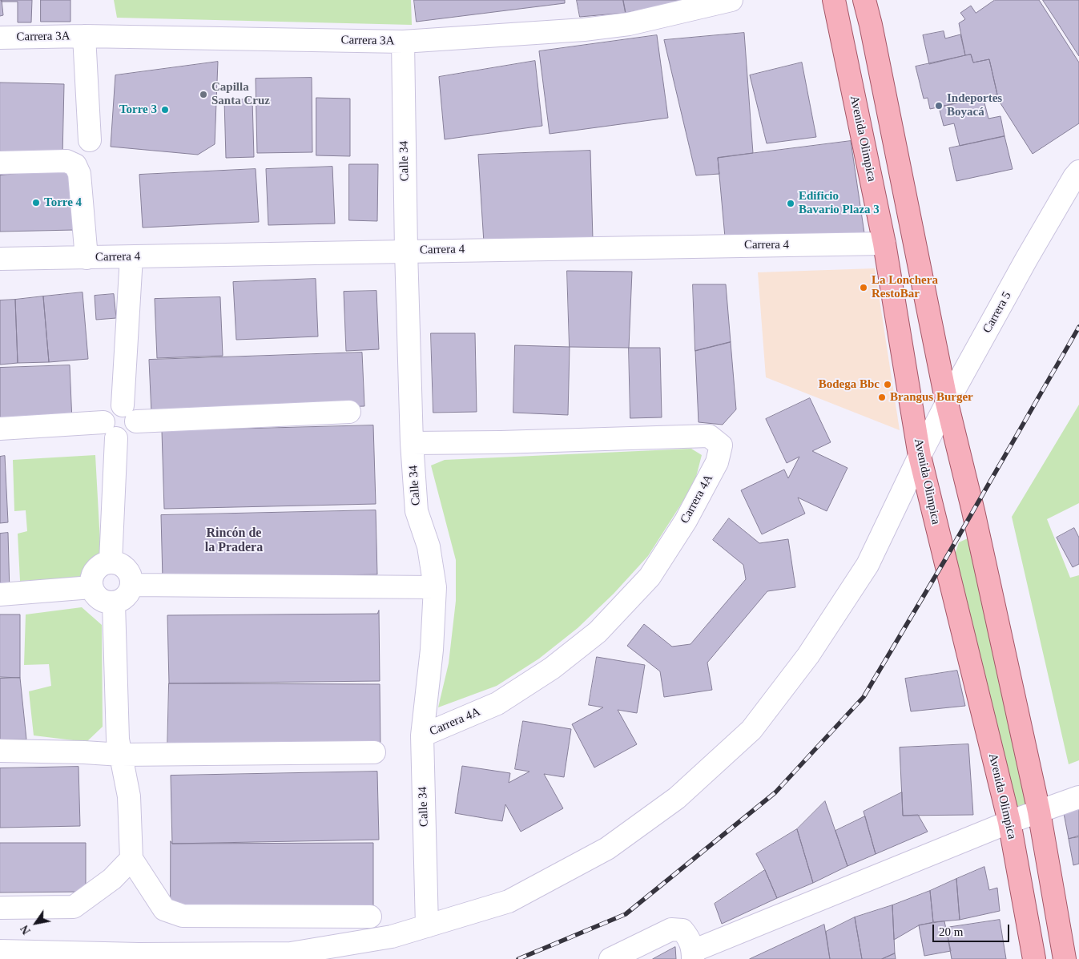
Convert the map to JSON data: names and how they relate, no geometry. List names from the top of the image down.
{
  "streets": {
    "main road": ["Avenida Olimpica"],
    "street": [
      "Carrera 3A",
      "Calle 34",
      "Carrera 4",
      "Carrera 5",
      "Carrera 4A"
    ]
  },
  "crossings": [
    ["Carrera 3A", "Calle 34"],
    ["Avenida Olimpica", "Carrera 4"],
    ["Avenida Olimpica", "Carrera 5"],
    ["Calle 34", "Carrera 4"],
    ["Calle 34", "Carrera 5"],
    ["Calle 34", "Carrera 4A"]
  ],
  "districts": ["Rincón de la Pradera"],
  "places": [
    "Capilla Santa Cruz",
    "Indeportes Boyacá",
    "Torre 3",
    "Torre 4",
    "Edificio Bavario Plaza 3",
    "La Lonchera RestoBar",
    "Bodega Bbc",
    "Brangus Burger"
  ],
  "scale_bar": "20 m",
  "north": "bottom left"
}
